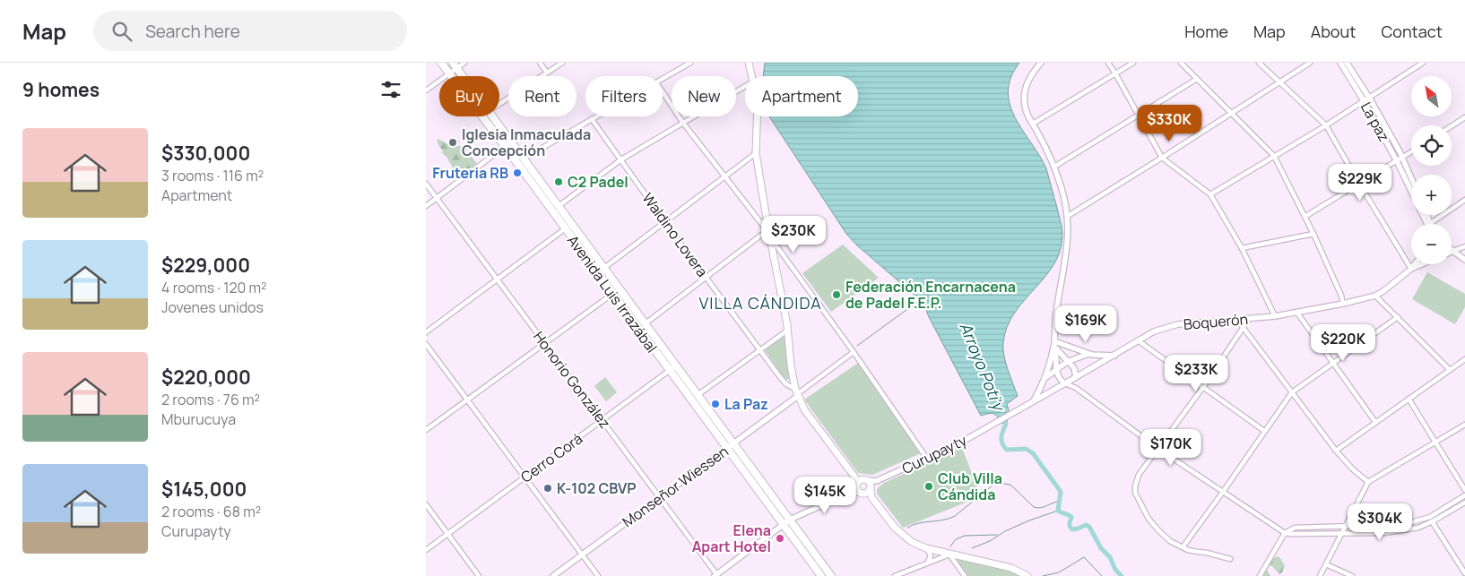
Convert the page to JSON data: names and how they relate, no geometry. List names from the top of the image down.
{
  "streets": {
    "highway": ["Avenida Luis Irrazábal"],
    "street": [
      "La paz",
      "Waldino Lovera",
      "Boquerón",
      "Honorio González",
      "Curupayty",
      "Cerro Corá",
      "Monseñor Wiessen"
    ]
  },
  "crossings": [
    ["Waldino Lovera", "Monseñor Wiessen"],
    ["Avenida Luis Irrazábal", "Cerro Corá"],
    ["Avenida Luis Irrazábal", "Monseñor Wiessen"],
    ["Boquerón", "Curupayty"],
    ["Honorio González", "Cerro Corá"],
    ["Honorio González", "Monseñor Wiessen"]
  ],
  "districts": ["VILLA CÁNDIDA"],
  "water": ["Arroyo Poti'y"],
  "places": [
    "Iglesia Inmaculada Concepción",
    "Fruteria RB",
    "C2 Padel",
    "Federación Encarnacena de Padel F.E.P.",
    "La Paz",
    "Club Villa Cándida",
    "K-102 CBVP",
    "Elena Apart Hotel"
  ],
  "north": "top left",
  "page": {
    "header": "Map",
    "search": "Search here",
    "nav": [
      "Home",
      "Map",
      "About",
      "Contact"
    ],
    "heading": "9 homes",
    "map_buttons": ["+", "−"],
    "chip": [
      "Buy",
      "Rent",
      "Filters",
      "New",
      "Apartment"
    ],
    "price": [
      "$330K",
      "$229K",
      "$230K",
      "$169K",
      "$220K",
      "$233K",
      "$170K",
      "$145K",
      "$304K"
    ],
    "list": [
      {
        "name": "$330,000",
        "note": "3 rooms · 116 m² · Apartment"
      },
      {
        "name": "$229,000",
        "note": "4 rooms · 120 m² · Jovenes unidos"
      },
      {
        "name": "$220,000",
        "note": "2 rooms · 76 m² · Mburucuya"
      },
      {
        "name": "$145,000",
        "note": "2 rooms · 68 m² · Curupayty"
      }
    ]
  }
}
